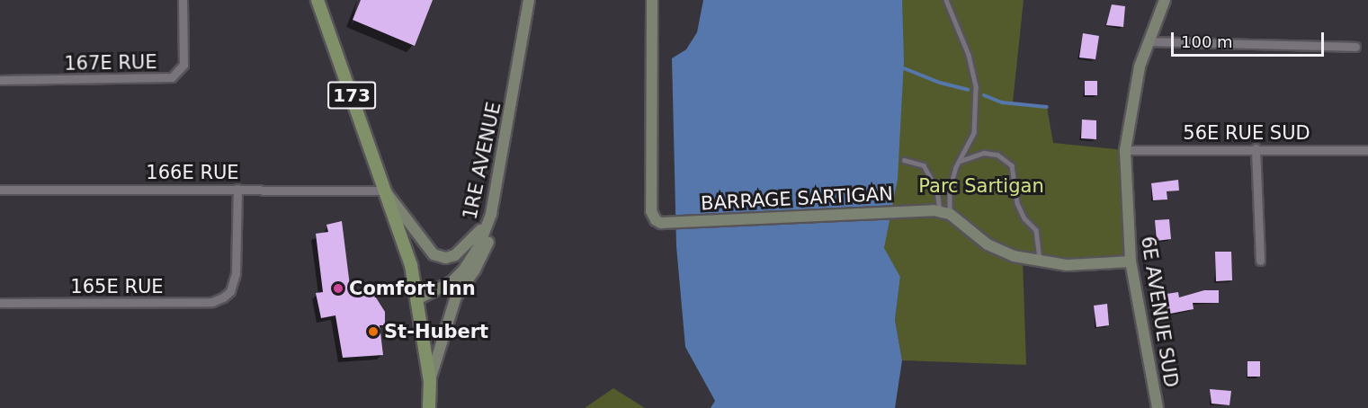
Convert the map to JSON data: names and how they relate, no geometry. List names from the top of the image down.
{
  "streets": {
    "main road": [
      "173",
      "1RE AVENUE",
      "BARRAGE SARTIGAN",
      "6E AVENUE SUD"
    ],
    "street": [
      "167E RUE",
      "56E RUE SUD",
      "166E RUE",
      "165E RUE"
    ]
  },
  "crossings": [
    ["173", "1RE AVENUE"],
    ["173", "166E RUE"],
    ["56E RUE SUD", "6E AVENUE SUD"],
    ["166E RUE", "165E RUE"]
  ],
  "parks": ["Parc Sartigan"],
  "places": ["Comfort Inn", "St-Hubert"],
  "scale_bar": "100 m"
}
